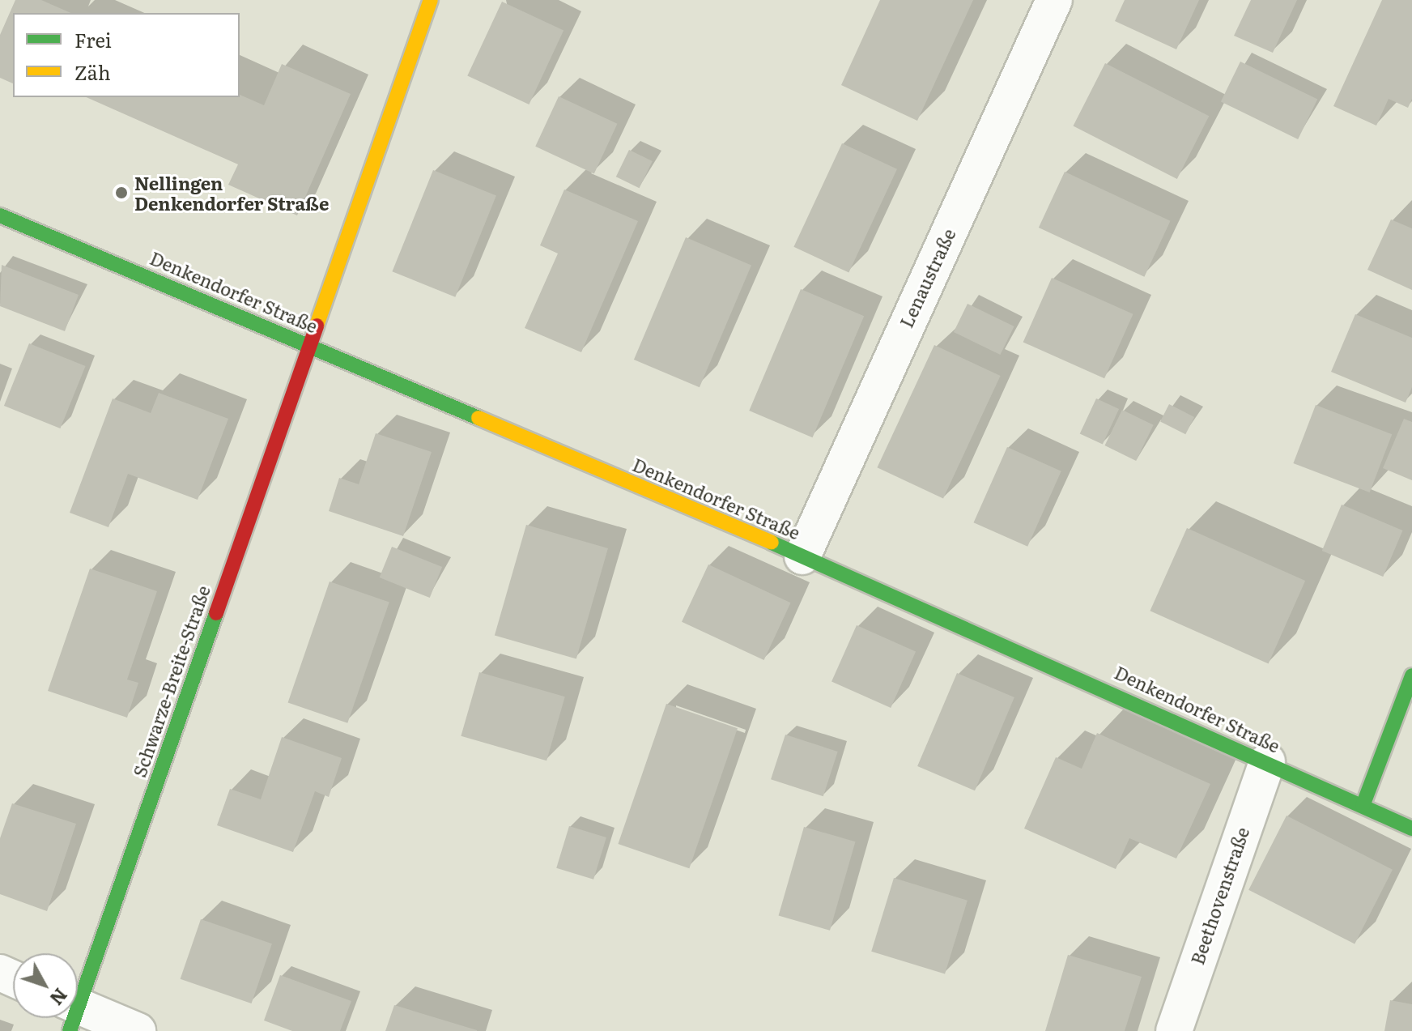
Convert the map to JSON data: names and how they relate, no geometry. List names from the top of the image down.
{
  "streets": {
    "main road": ["Denkendorfer Straße", "Schwarze-Breite-Straße"],
    "street": ["Lenaustraße", "Beethovenstraße"]
  },
  "crossings": [
    ["Lenaustraße", "Denkendorfer Straße"],
    ["Denkendorfer Straße", "Schwarze-Breite-Straße"],
    ["Denkendorfer Straße", "Beethovenstraße"]
  ],
  "places": ["Nellingen Denkendorfer Straße"],
  "legend": ["Frei", "Zäh"],
  "north": "bottom right"
}
